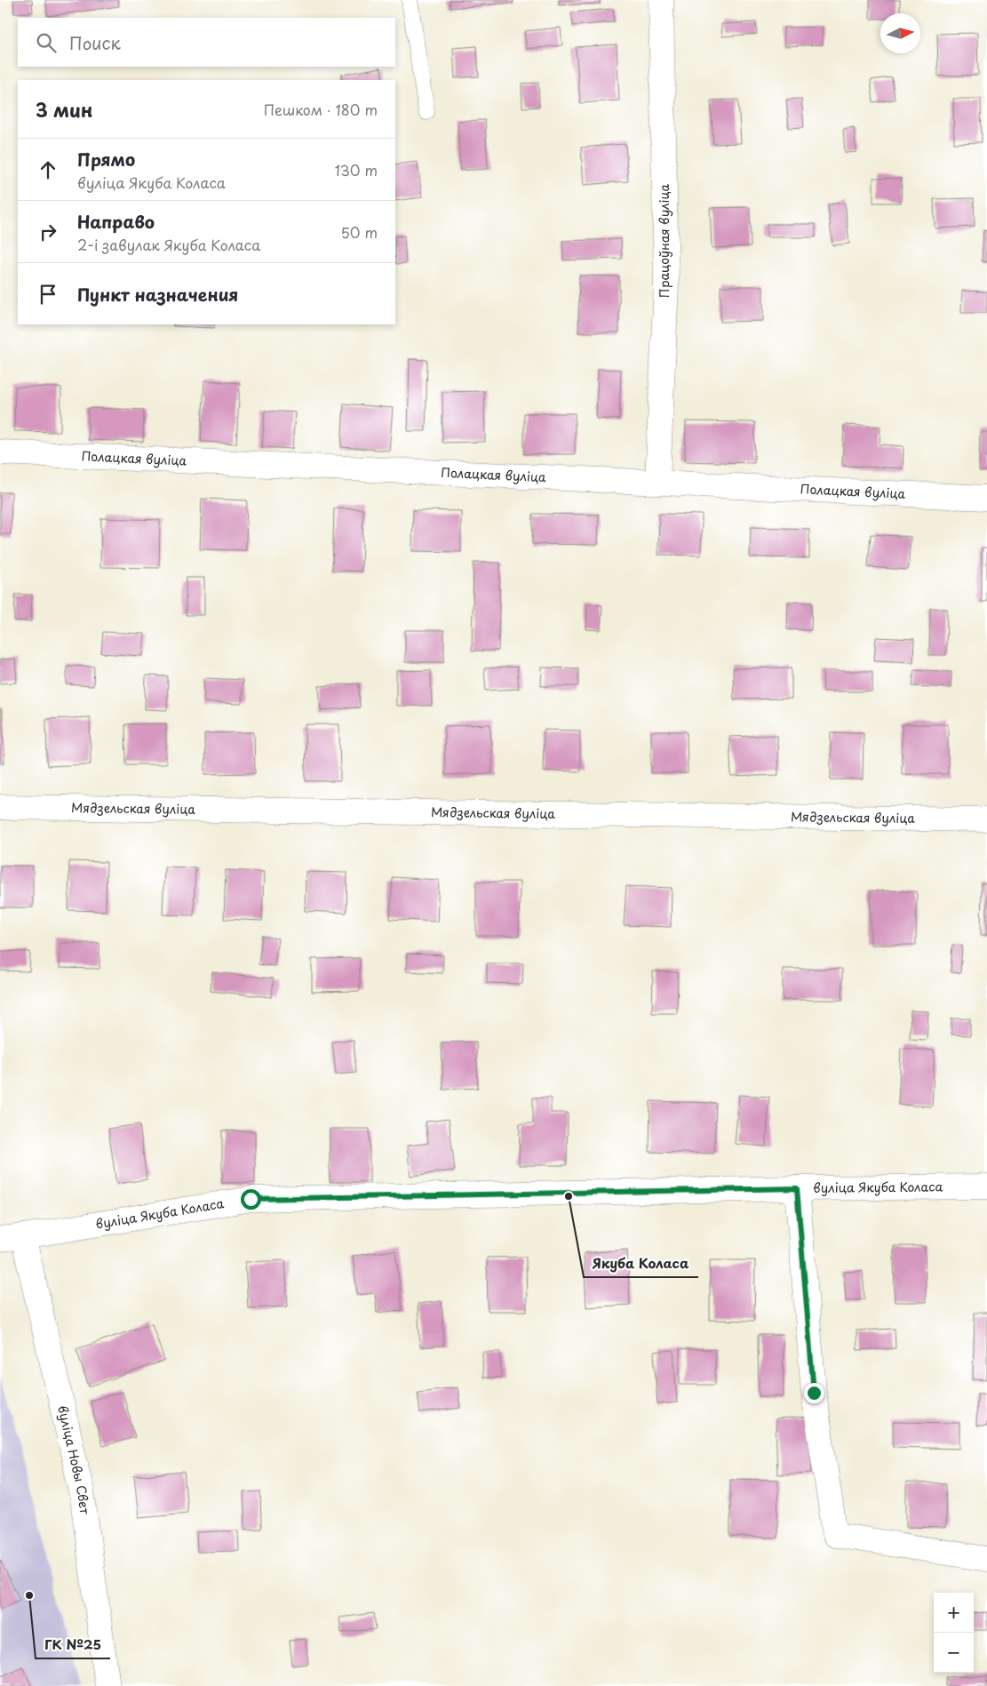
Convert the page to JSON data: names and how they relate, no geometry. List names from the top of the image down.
{
  "streets": {
    "street": [
      "Працоўная вуліца",
      "Полацкая вуліца",
      "Мядзельская вуліца",
      "вуліца Якуба Коласа",
      "вуліца Новы Свет"
    ]
  },
  "crossings": [
    ["Працоўная вуліца", "Полацкая вуліца"],
    ["вуліца Якуба Коласа", "вуліца Новы Свет"]
  ],
  "places": ["Якуба Коласа", "ГК №25"],
  "north": "right",
  "page": {
    "search": "Поиск",
    "heading": ["3 мин", "Пешком · 180 m"],
    "list": [
      ["Прямо", "вуліца Якуба Коласа", "130 m"],
      ["Направо", "2-і завулак Якуба Коласа", "50 m"],
      "Пункт назначения"
    ],
    "map_buttons": ["+", "−"]
  }
}
